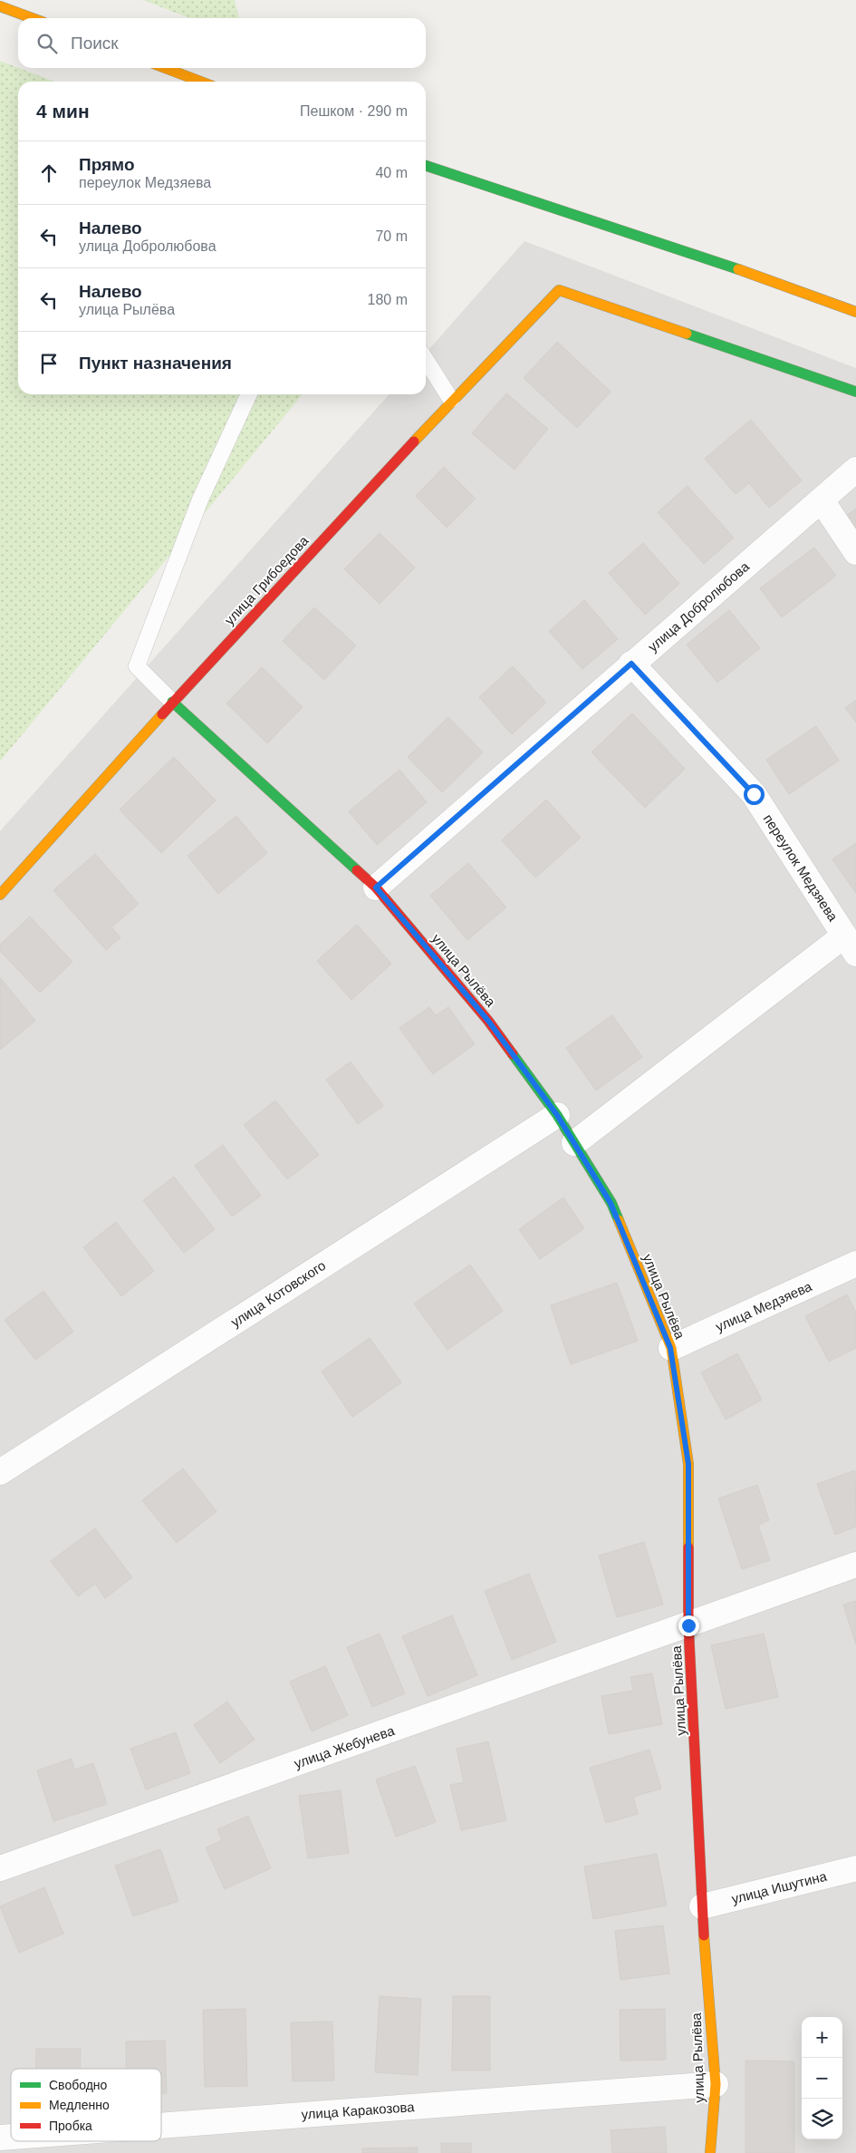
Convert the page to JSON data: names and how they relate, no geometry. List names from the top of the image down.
{
  "streets": {
    "street": [
      "улица Грибоедова",
      "улица Добролюбова",
      "переулок Медзяева",
      "улица Рылёва",
      "улица Котовского",
      "улица Медзяева",
      "улица Жебунева",
      "улица Ишутина",
      "улица Каракозова"
    ]
  },
  "crossings": [
    ["улица Грибоедова", "улица Рылёва"],
    ["улица Добролюбова", "переулок Медзяева"],
    ["улица Добролюбова", "улица Рылёва"],
    ["улица Рылёва", "улица Котовского"],
    ["улица Рылёва", "улица Медзяева"],
    ["улица Рылёва", "улица Жебунева"],
    ["улица Рылёва", "улица Ишутина"],
    ["улица Рылёва", "улица Каракозова"]
  ],
  "legend": ["Свободно", "Медленно", "Пробка"],
  "page": {
    "search": "Поиск",
    "heading": ["4 мин", "Пешком · 290 m"],
    "list": [
      ["Прямо", "переулок Медзяева", "40 m"],
      ["Налево", "улица Добролюбова", "70 m"],
      ["Налево", "улица Рылёва", "180 m"],
      "Пункт назначения"
    ],
    "map_buttons": ["+", "−"]
  }
}
